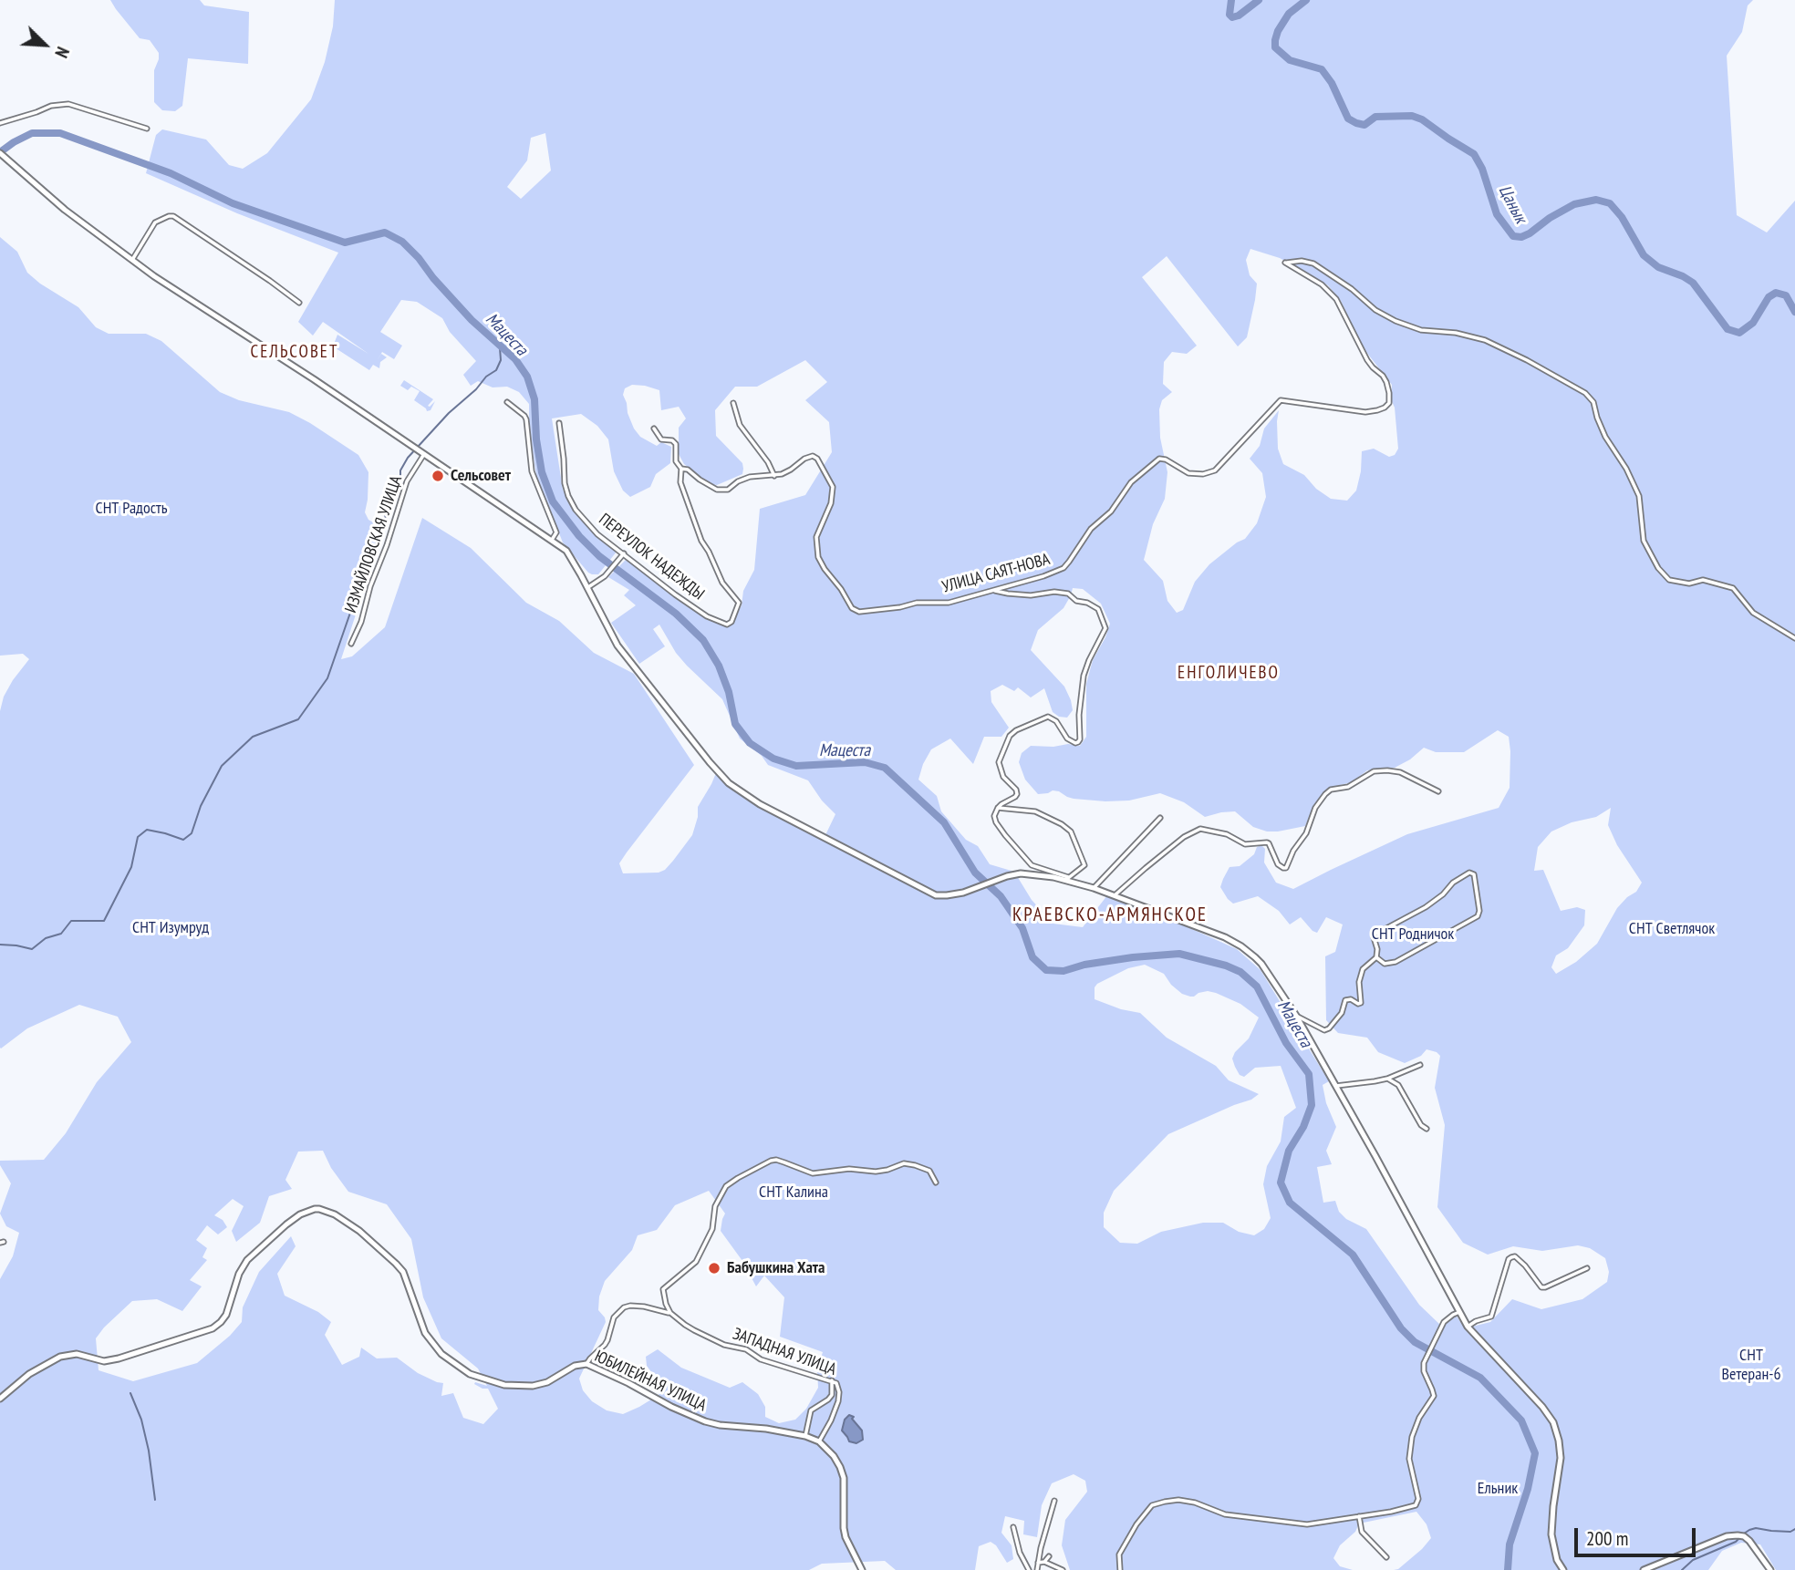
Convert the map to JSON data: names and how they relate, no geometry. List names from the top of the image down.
{
  "streets": {
    "street": [
      "ИЗМАЙЛОВСКАЯ УЛИЦА",
      "ПЕРЕУЛОК НАДЕЖДЫ",
      "УЛИЦА САЯТ-НОВА",
      "ЗАПАДНАЯ УЛИЦА",
      "ЮБИЛЕЙНАЯ УЛИЦА"
    ]
  },
  "crossings": [
    ["ПЕРЕУЛОК НАДЕЖДЫ", "УЛИЦА САЯТ-НОВА"],
    ["ЗАПАДНАЯ УЛИЦА", "ЮБИЛЕЙНАЯ УЛИЦА"]
  ],
  "districts": ["СЕЛЬСОВЕТ", "ЕНГОЛИЧЕВО", "КРАЕВСКО-АРМЯНСКОЕ"],
  "water": ["Цанык", "Мацеста"],
  "parks": [
    "СНТ Радость",
    "СНТ Изумруд",
    "СНТ Светлячок",
    "СНТ Родничок",
    "СНТ Калина",
    "СНТ Ветеран-6",
    "Ельник"
  ],
  "places": ["Сельсовет", "Бабушкина Хата"],
  "scale_bar": "200 m",
  "north": "bottom right"
}
